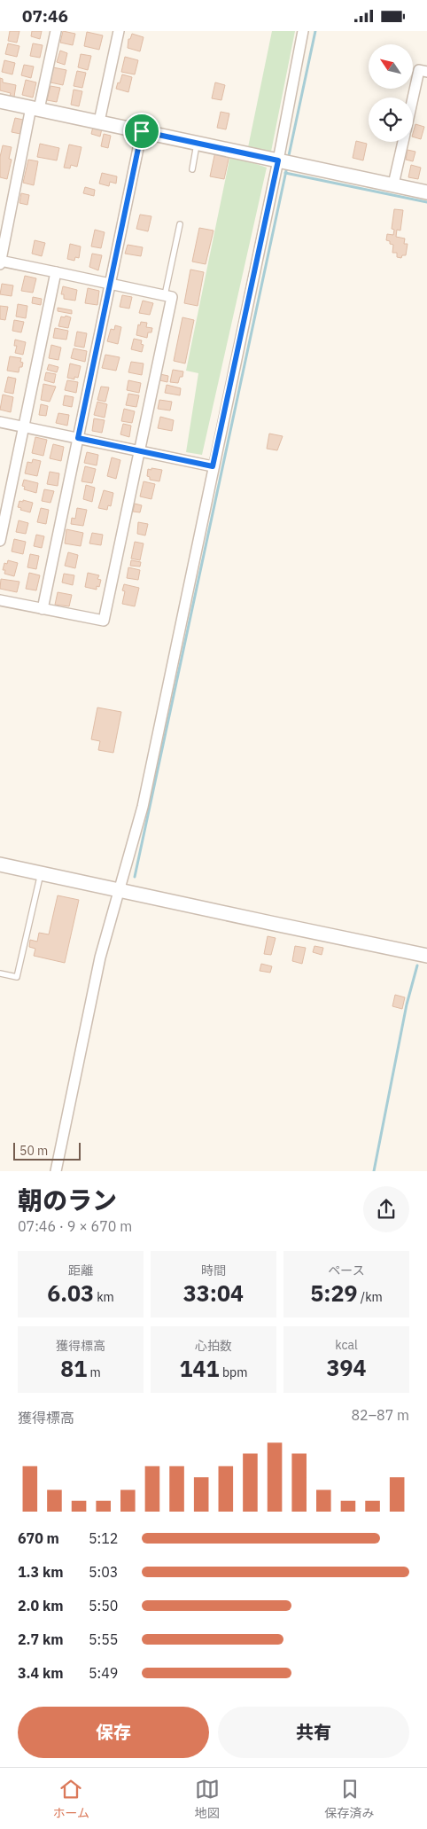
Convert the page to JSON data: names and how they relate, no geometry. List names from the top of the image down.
{
  "scale_bar": "50 m",
  "north": "top left",
  "page": {
    "status": "07:46",
    "scale": "50 m",
    "heading": ["朝のラン", "07:46 · 9 × 670 m"],
    "stats": [
      ["距離", "6.03 km"],
      ["時間", "33:04"],
      ["ペース", "5:29 /km"],
      ["獲得標高", "81 m"],
      ["心拍数", "141 bpm"],
      ["kcal", "394"]
    ],
    "chart": ["獲得標高", "82–87 m"],
    "list": [
      {
        "name": "670 m",
        "note": "5:12"
      },
      {
        "name": "1.3 km",
        "note": "5:03"
      },
      {
        "name": "2.0 km",
        "note": "5:50"
      },
      {
        "name": "2.7 km",
        "note": "5:55"
      },
      {
        "name": "3.4 km",
        "note": "5:49"
      }
    ],
    "buttons": ["保存", "共有"],
    "tabs": ["ホーム", "地図", "保存済み"]
  }
}
